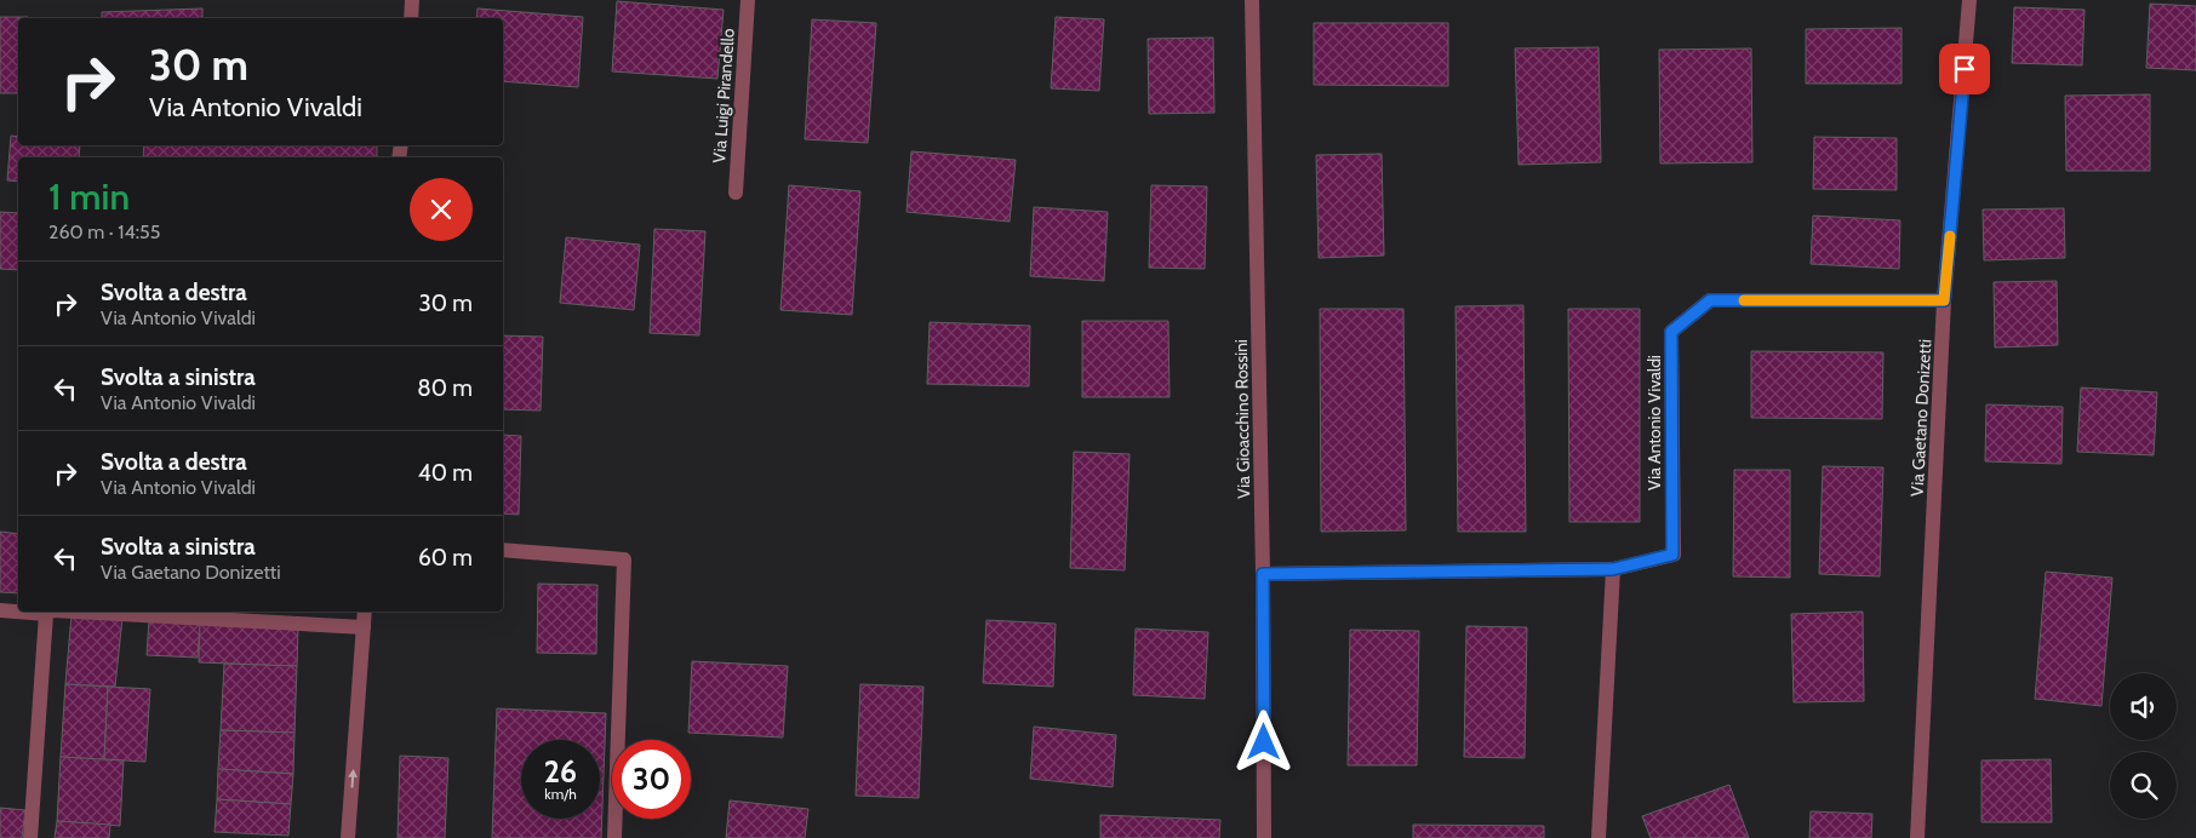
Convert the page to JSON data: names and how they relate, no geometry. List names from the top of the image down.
{
  "streets": {
    "street": [
      "Via Luigi Pirandello",
      "Via Gaetano Donizetti",
      "Via Gioacchino Rossini",
      "Via Antonio Vivaldi"
    ]
  },
  "crossings": [
    ["Via Gaetano Donizetti", "Via Antonio Vivaldi"],
    ["Via Gioacchino Rossini", "Via Antonio Vivaldi"]
  ],
  "page": {
    "turn": ["30 m", "Via Antonio Vivaldi"],
    "heading": ["1 min", "260 m · 14:55"],
    "list": [
      {
        "name": "Svolta a destra",
        "note": "Via Antonio Vivaldi",
        "value": "30 m"
      },
      {
        "name": "Svolta a sinistra",
        "note": "Via Antonio Vivaldi",
        "value": "80 m"
      },
      {
        "name": "Svolta a destra",
        "note": "Via Antonio Vivaldi",
        "value": "40 m"
      },
      {
        "name": "Svolta a sinistra",
        "note": "Via Gaetano Donizetti",
        "value": "60 m"
      }
    ],
    "speed": "26 km/h",
    "limit": "30"
  }
}
